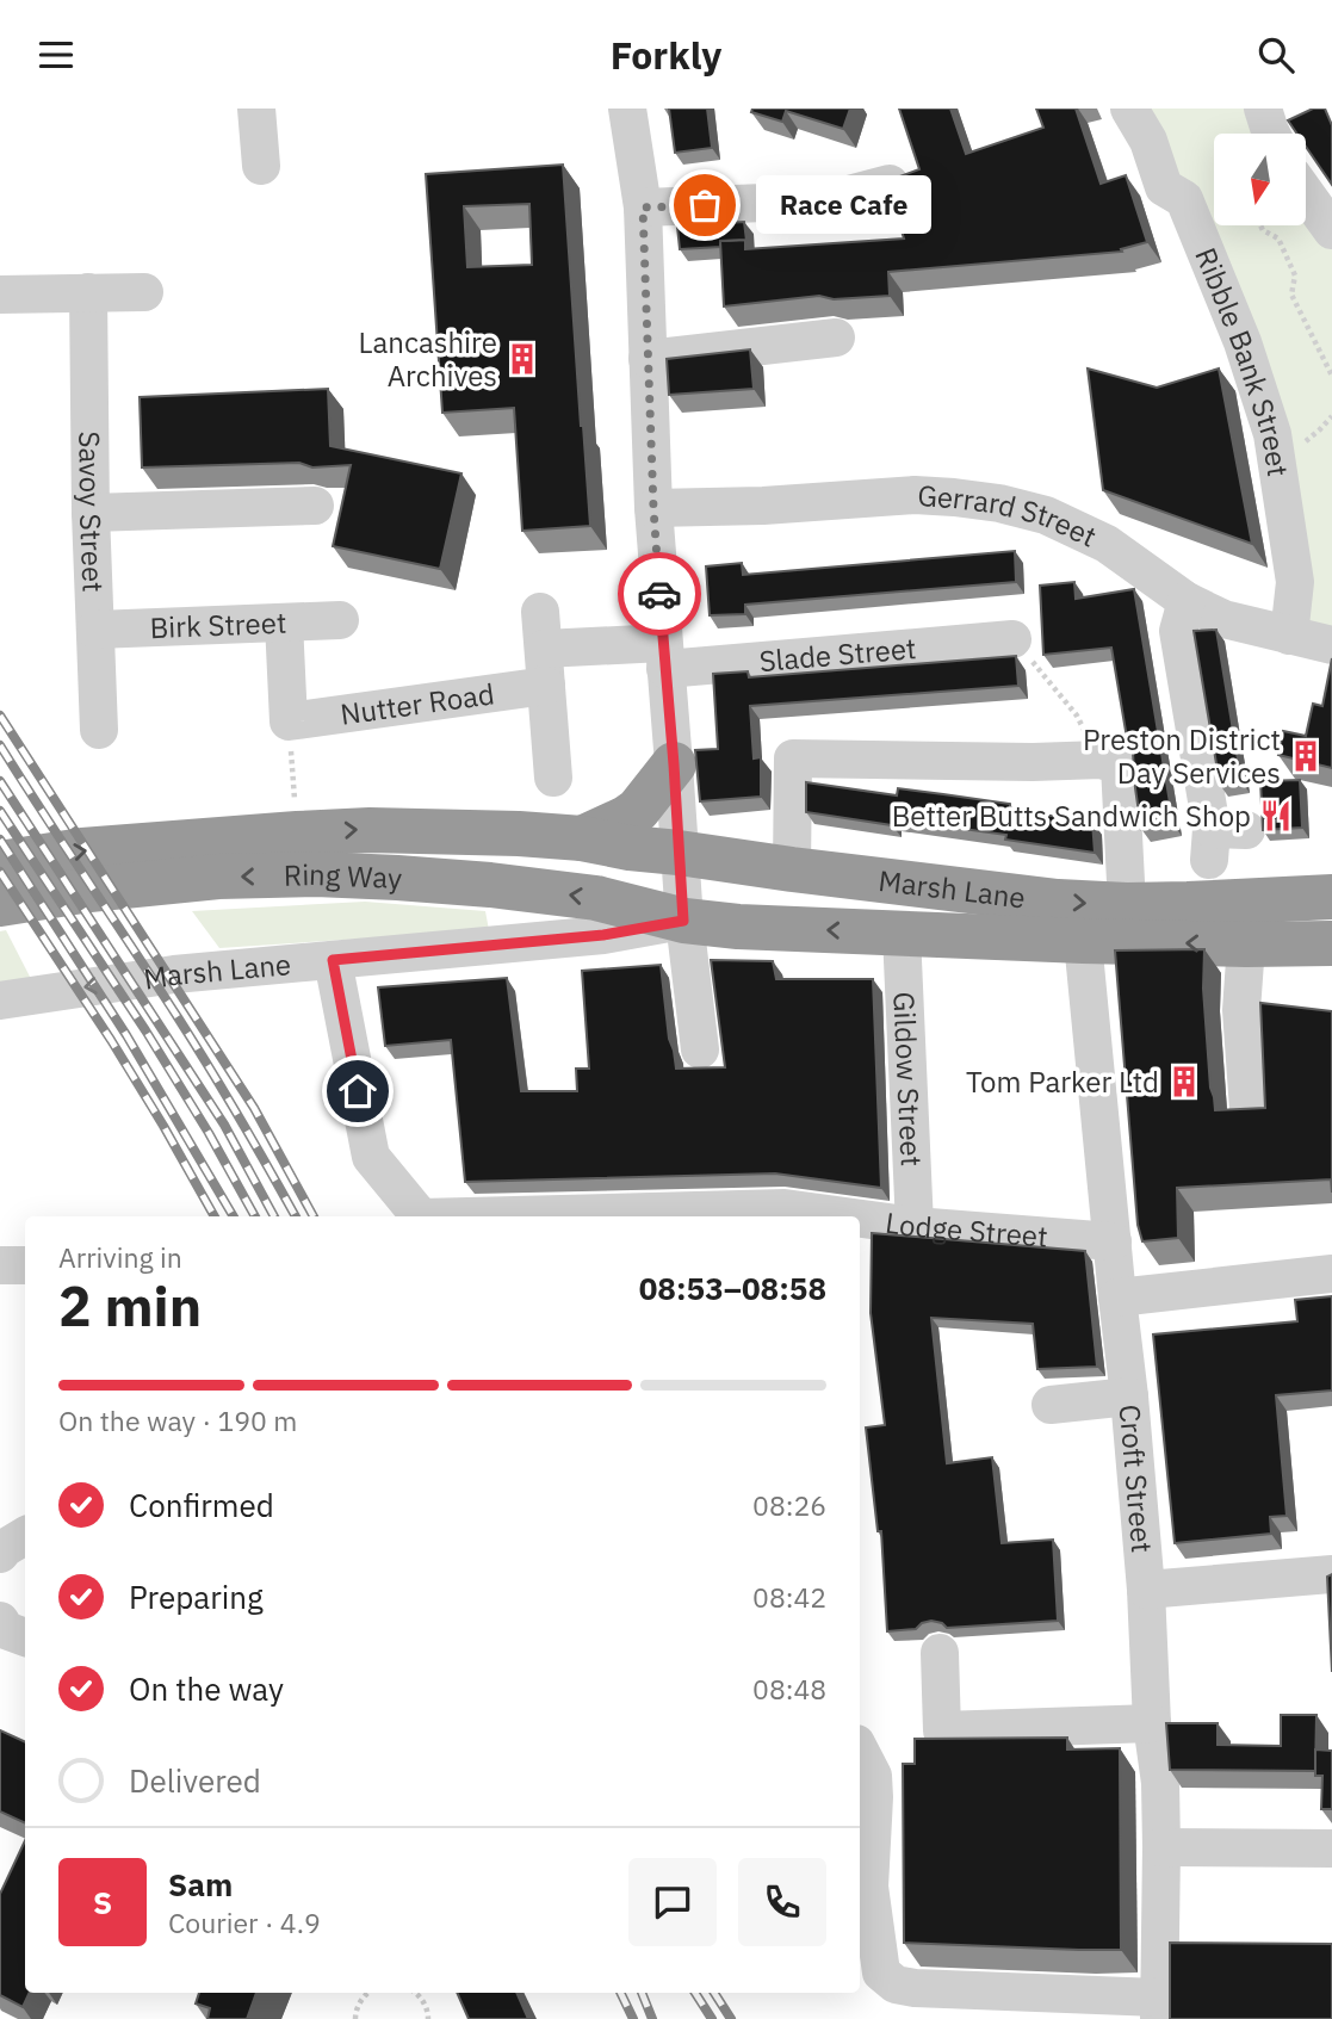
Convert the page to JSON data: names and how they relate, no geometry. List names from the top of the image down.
{
  "streets": {
    "highway": ["Ring Way", "Marsh Lane"],
    "street": [
      "Ribble Bank Street",
      "Savoy Street",
      "Gerrard Street",
      "Birk Street",
      "Slade Street",
      "Nutter Road",
      "Gildow Street",
      "Lodge Street",
      "Croft Street"
    ]
  },
  "crossings": [
    ["Ribble Bank Street", "Gerrard Street"],
    ["Savoy Street", "Birk Street"],
    ["Ring Way", "Marsh Lane"],
    ["Marsh Lane", "Gildow Street"],
    ["Marsh Lane", "Lodge Street"],
    ["Marsh Lane", "Croft Street"],
    ["Gildow Street", "Lodge Street"],
    ["Lodge Street", "Croft Street"]
  ],
  "places": {
    "other": ["Race Cafe"],
    "building": ["Lancashire Archives", "Preston District Day Services", "Tom Parker Ltd"],
    "restaurant": ["Better Butts Sandwich Shop"]
  },
  "north": "bottom",
  "page": {
    "header": "Forkly",
    "bubble": "Race Cafe",
    "heading": ["2 min", "Arriving in", "08:53–08:58"],
    "panel": ["Sam", "Courier · 4.9"],
    "bar": "On the way · 190 m",
    "list": [
      ["Confirmed", "08:26"],
      ["Preparing", "08:42"],
      ["On the way", "08:48"],
      "Delivered"
    ],
    "round": "S"
  }
}
